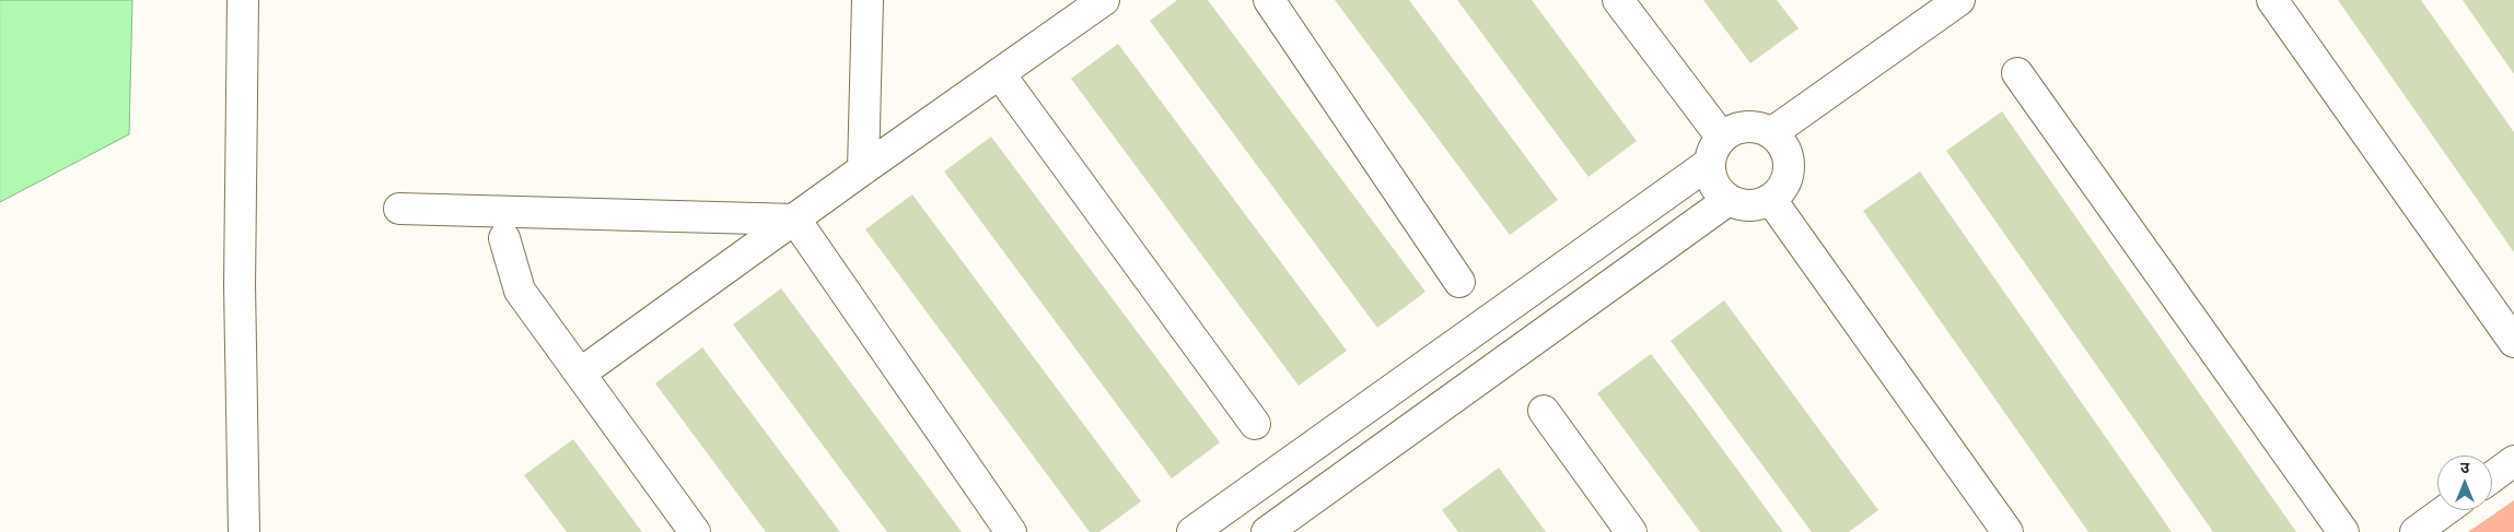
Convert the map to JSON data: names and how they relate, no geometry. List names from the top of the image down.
{
  "north": "top"
}
